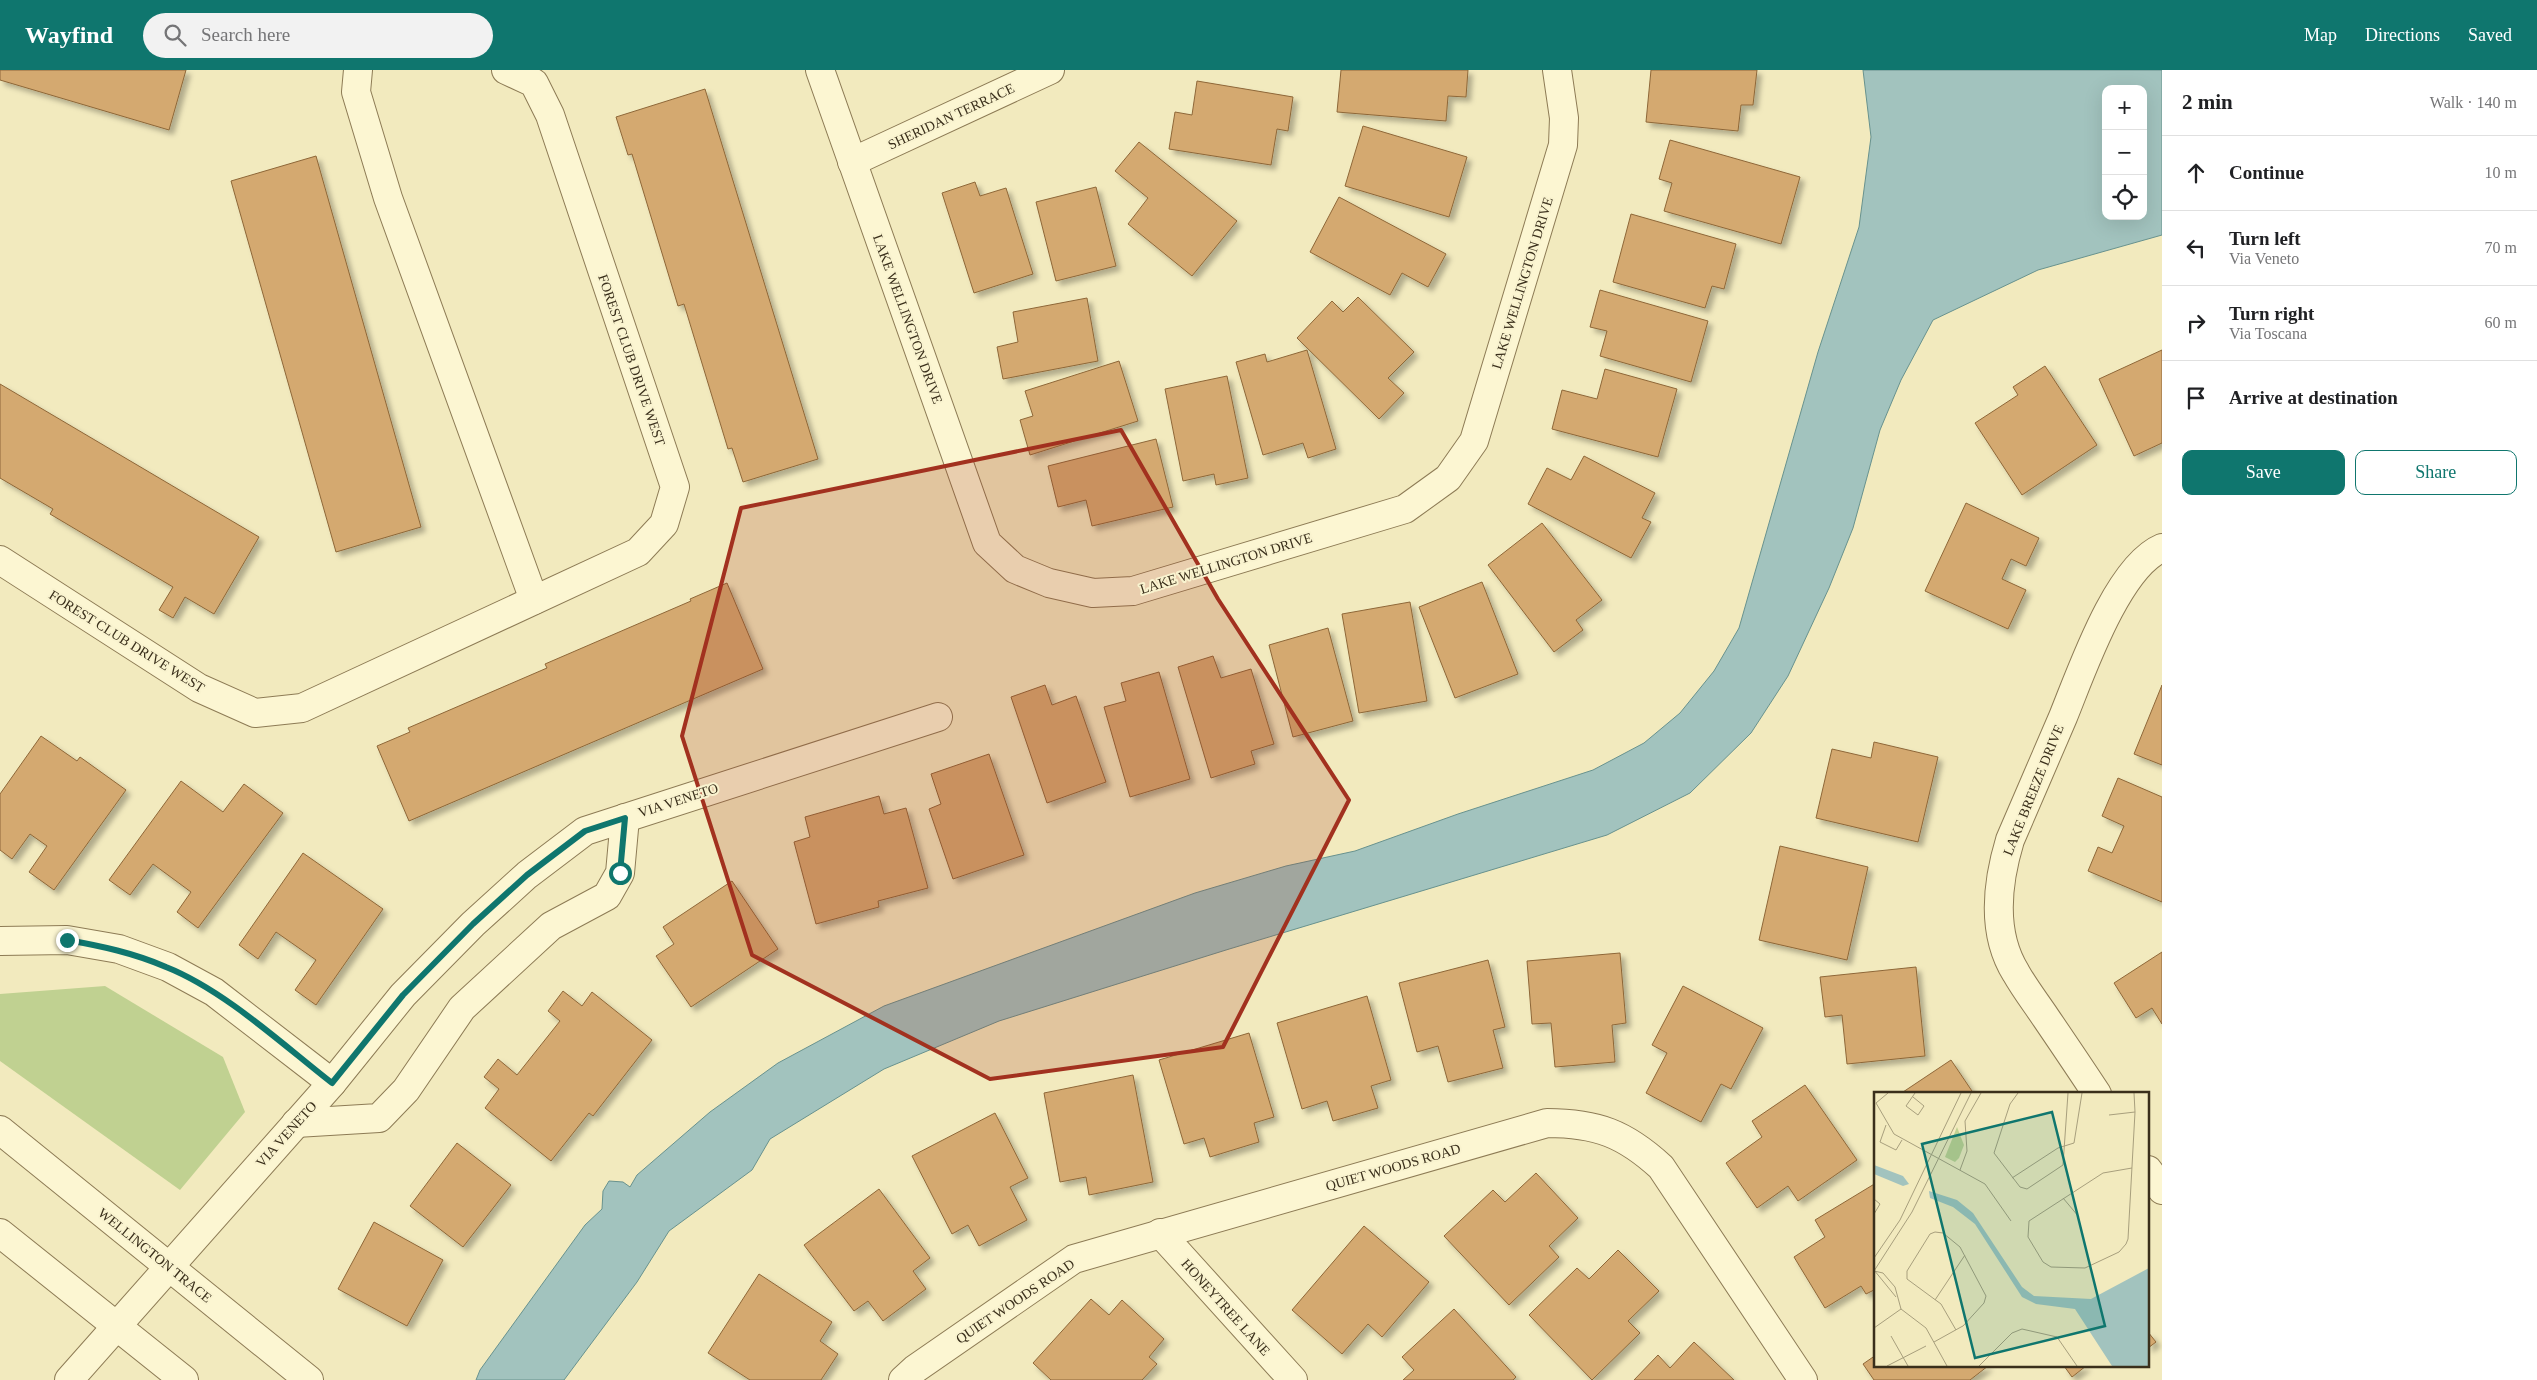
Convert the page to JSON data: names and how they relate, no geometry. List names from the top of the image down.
{
  "streets": {
    "street": [
      "SHERIDAN TERRACE",
      "LAKE WELLINGTON DRIVE",
      "FOREST CLUB DRIVE WEST",
      "LAKE BREEZE DRIVE",
      "VIA VENETO",
      "QUIET WOODS ROAD",
      "WELLINGTON TRACE",
      "HONEYTREE LANE"
    ]
  },
  "crossings": [
    ["SHERIDAN TERRACE", "LAKE WELLINGTON DRIVE"],
    ["VIA VENETO", "WELLINGTON TRACE"],
    ["QUIET WOODS ROAD", "HONEYTREE LANE"]
  ],
  "page": {
    "header": "Wayfind",
    "search": "Search here",
    "nav": ["Map", "Directions", "Saved"],
    "heading": ["2 min", "Walk · 140 m"],
    "map_buttons": ["+", "−"],
    "list": [
      ["Continue", "10 m"],
      ["Turn left", "Via Veneto", "70 m"],
      ["Turn right", "Via Toscana", "60 m"],
      "Arrive at destination"
    ],
    "buttons": ["Save", "Share"]
  }
}
